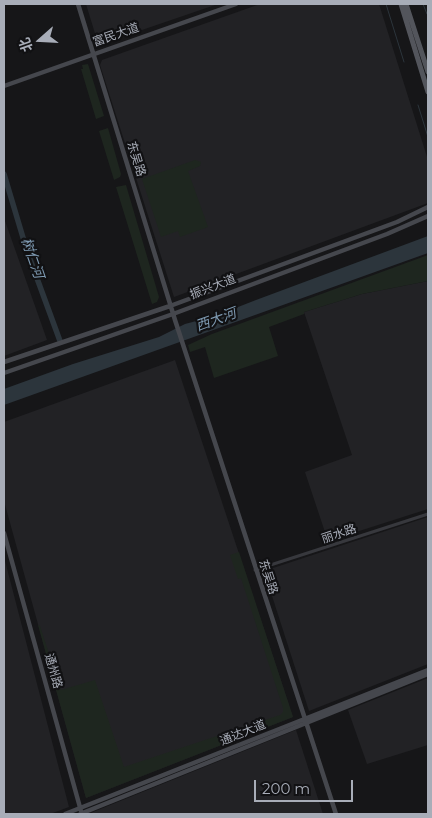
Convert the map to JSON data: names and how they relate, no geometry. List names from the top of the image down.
{
  "streets": {
    "main road": [
      "富民大道",
      "东吴路",
      "振兴大道",
      "通州路",
      "通达大道"
    ],
    "street": ["丽水路"]
  },
  "crossings": [
    ["富民大道", "东吴路"],
    ["东吴路", "振兴大道"],
    ["东吴路", "丽水路"],
    ["东吴路", "通达大道"],
    ["通州路", "通达大道"]
  ],
  "water": ["树仁河", "西大河"],
  "scale_bar": "200 m",
  "north": "left"
}
